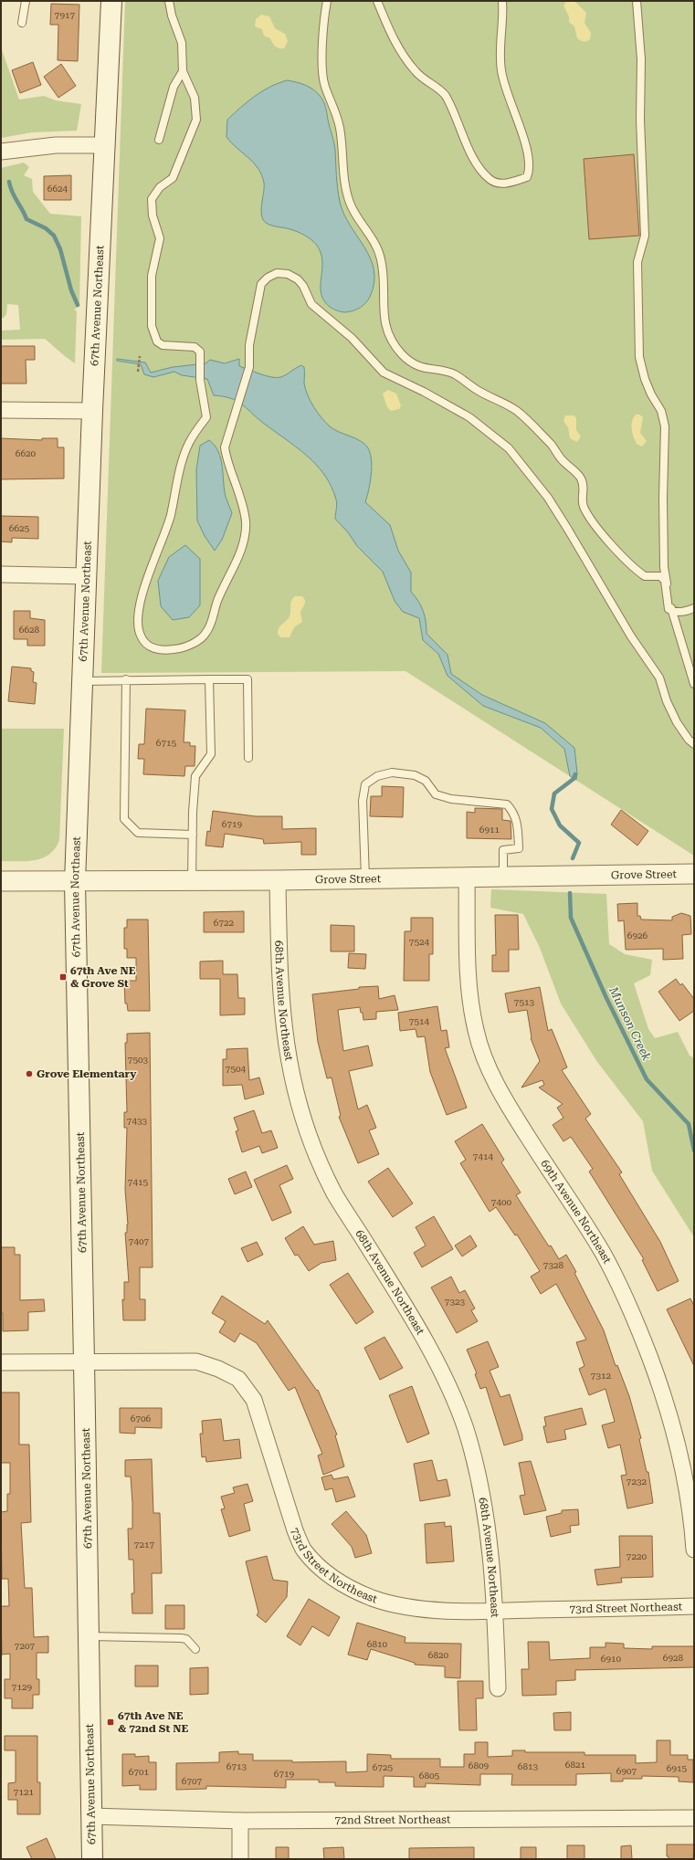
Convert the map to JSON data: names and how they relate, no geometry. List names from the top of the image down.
{
  "streets": {
    "main road": ["67th Avenue Northeast"],
    "street": [
      "Grove Street",
      "68th Avenue Northeast",
      "69th Avenue Northeast",
      "73rd Street Northeast",
      "72nd Street Northeast"
    ]
  },
  "crossings": [
    ["67th Avenue Northeast", "Grove Street"],
    ["67th Avenue Northeast", "73rd Street Northeast"],
    ["67th Avenue Northeast", "72nd Street Northeast"],
    ["Grove Street", "68th Avenue Northeast"],
    ["Grove Street", "69th Avenue Northeast"],
    ["68th Avenue Northeast", "73rd Street Northeast"]
  ],
  "water": ["Munson Creek"],
  "places": {
    "transit": ["67th Ave NE & Grove St", "67th Ave NE & 72nd St NE"],
    "other": ["Grove Elementary"]
  },
  "house_numbers": [
    "7917",
    "6624",
    "6620",
    "6625",
    "6628",
    "6715",
    "6719",
    "6911",
    "6722",
    "6926",
    "7524",
    "7513",
    "7514",
    "7503",
    "7504",
    "7433",
    "7414",
    "7415",
    "7400",
    "7407",
    "7328",
    "7323",
    "7312",
    "6706",
    "7232",
    "7217",
    "7220",
    "6810",
    "7207",
    "6820",
    "6928",
    "6910",
    "7129",
    "6821",
    "6809",
    "6713",
    "6813",
    "6725",
    "6915",
    "6907",
    "6701",
    "6719",
    "6805",
    "6707",
    "7121"
  ]
}
